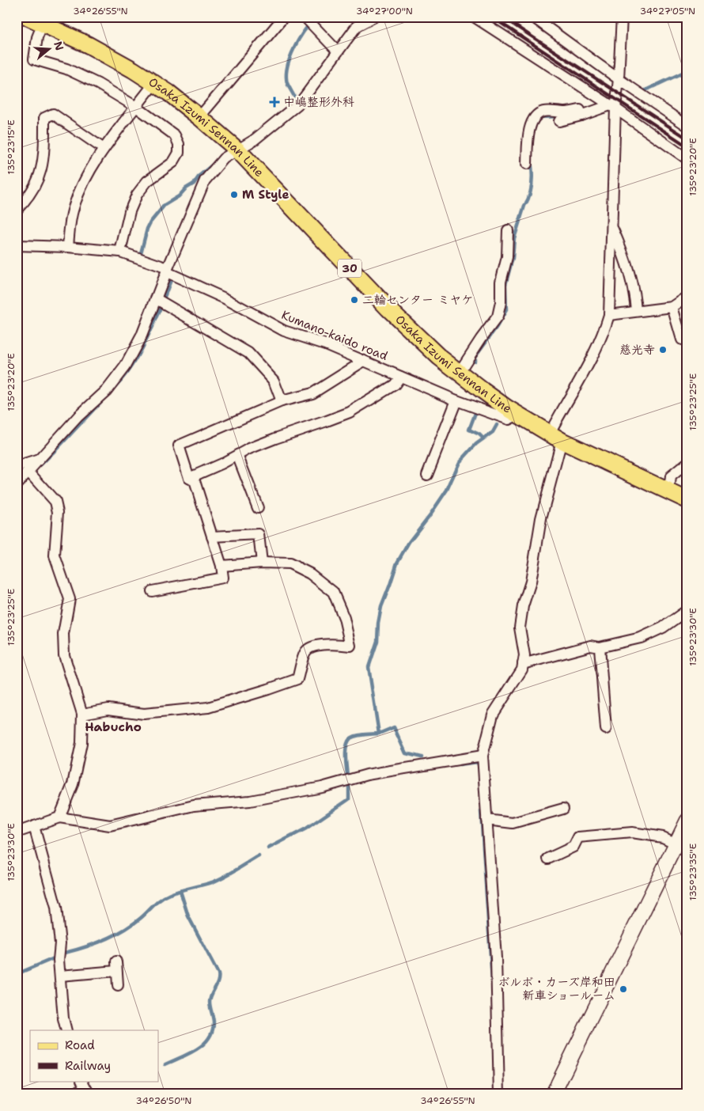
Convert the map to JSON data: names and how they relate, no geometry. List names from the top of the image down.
{
  "streets": {
    "main road": ["Osaka Izumi Sennan Line", "30"],
    "street": ["Kumano-kaido road"]
  },
  "crossings": [
    ["Osaka Izumi Sennan Line", "Kumano-kaido road"]
  ],
  "districts": ["Habucho"],
  "places": {
    "health": ["中嶋整形外科"],
    "other": [
      "M Style",
      "二輪センター ミヤケ",
      "慈光寺",
      "ボルボ・カーズ岸和田 新車ショールーム"
    ]
  },
  "legend": ["Road", "Railway"],
  "north": "right",
  "coordinates": [
    "34°26'55\"N",
    "34°27'00\"N",
    "34°27'05\"N",
    "135°23'15\"E",
    "135°23'20\"E",
    "135°23'25\"E",
    "135°23'30\"E",
    "135°23'35\"E",
    "34°26'50\"N"
  ]
}
